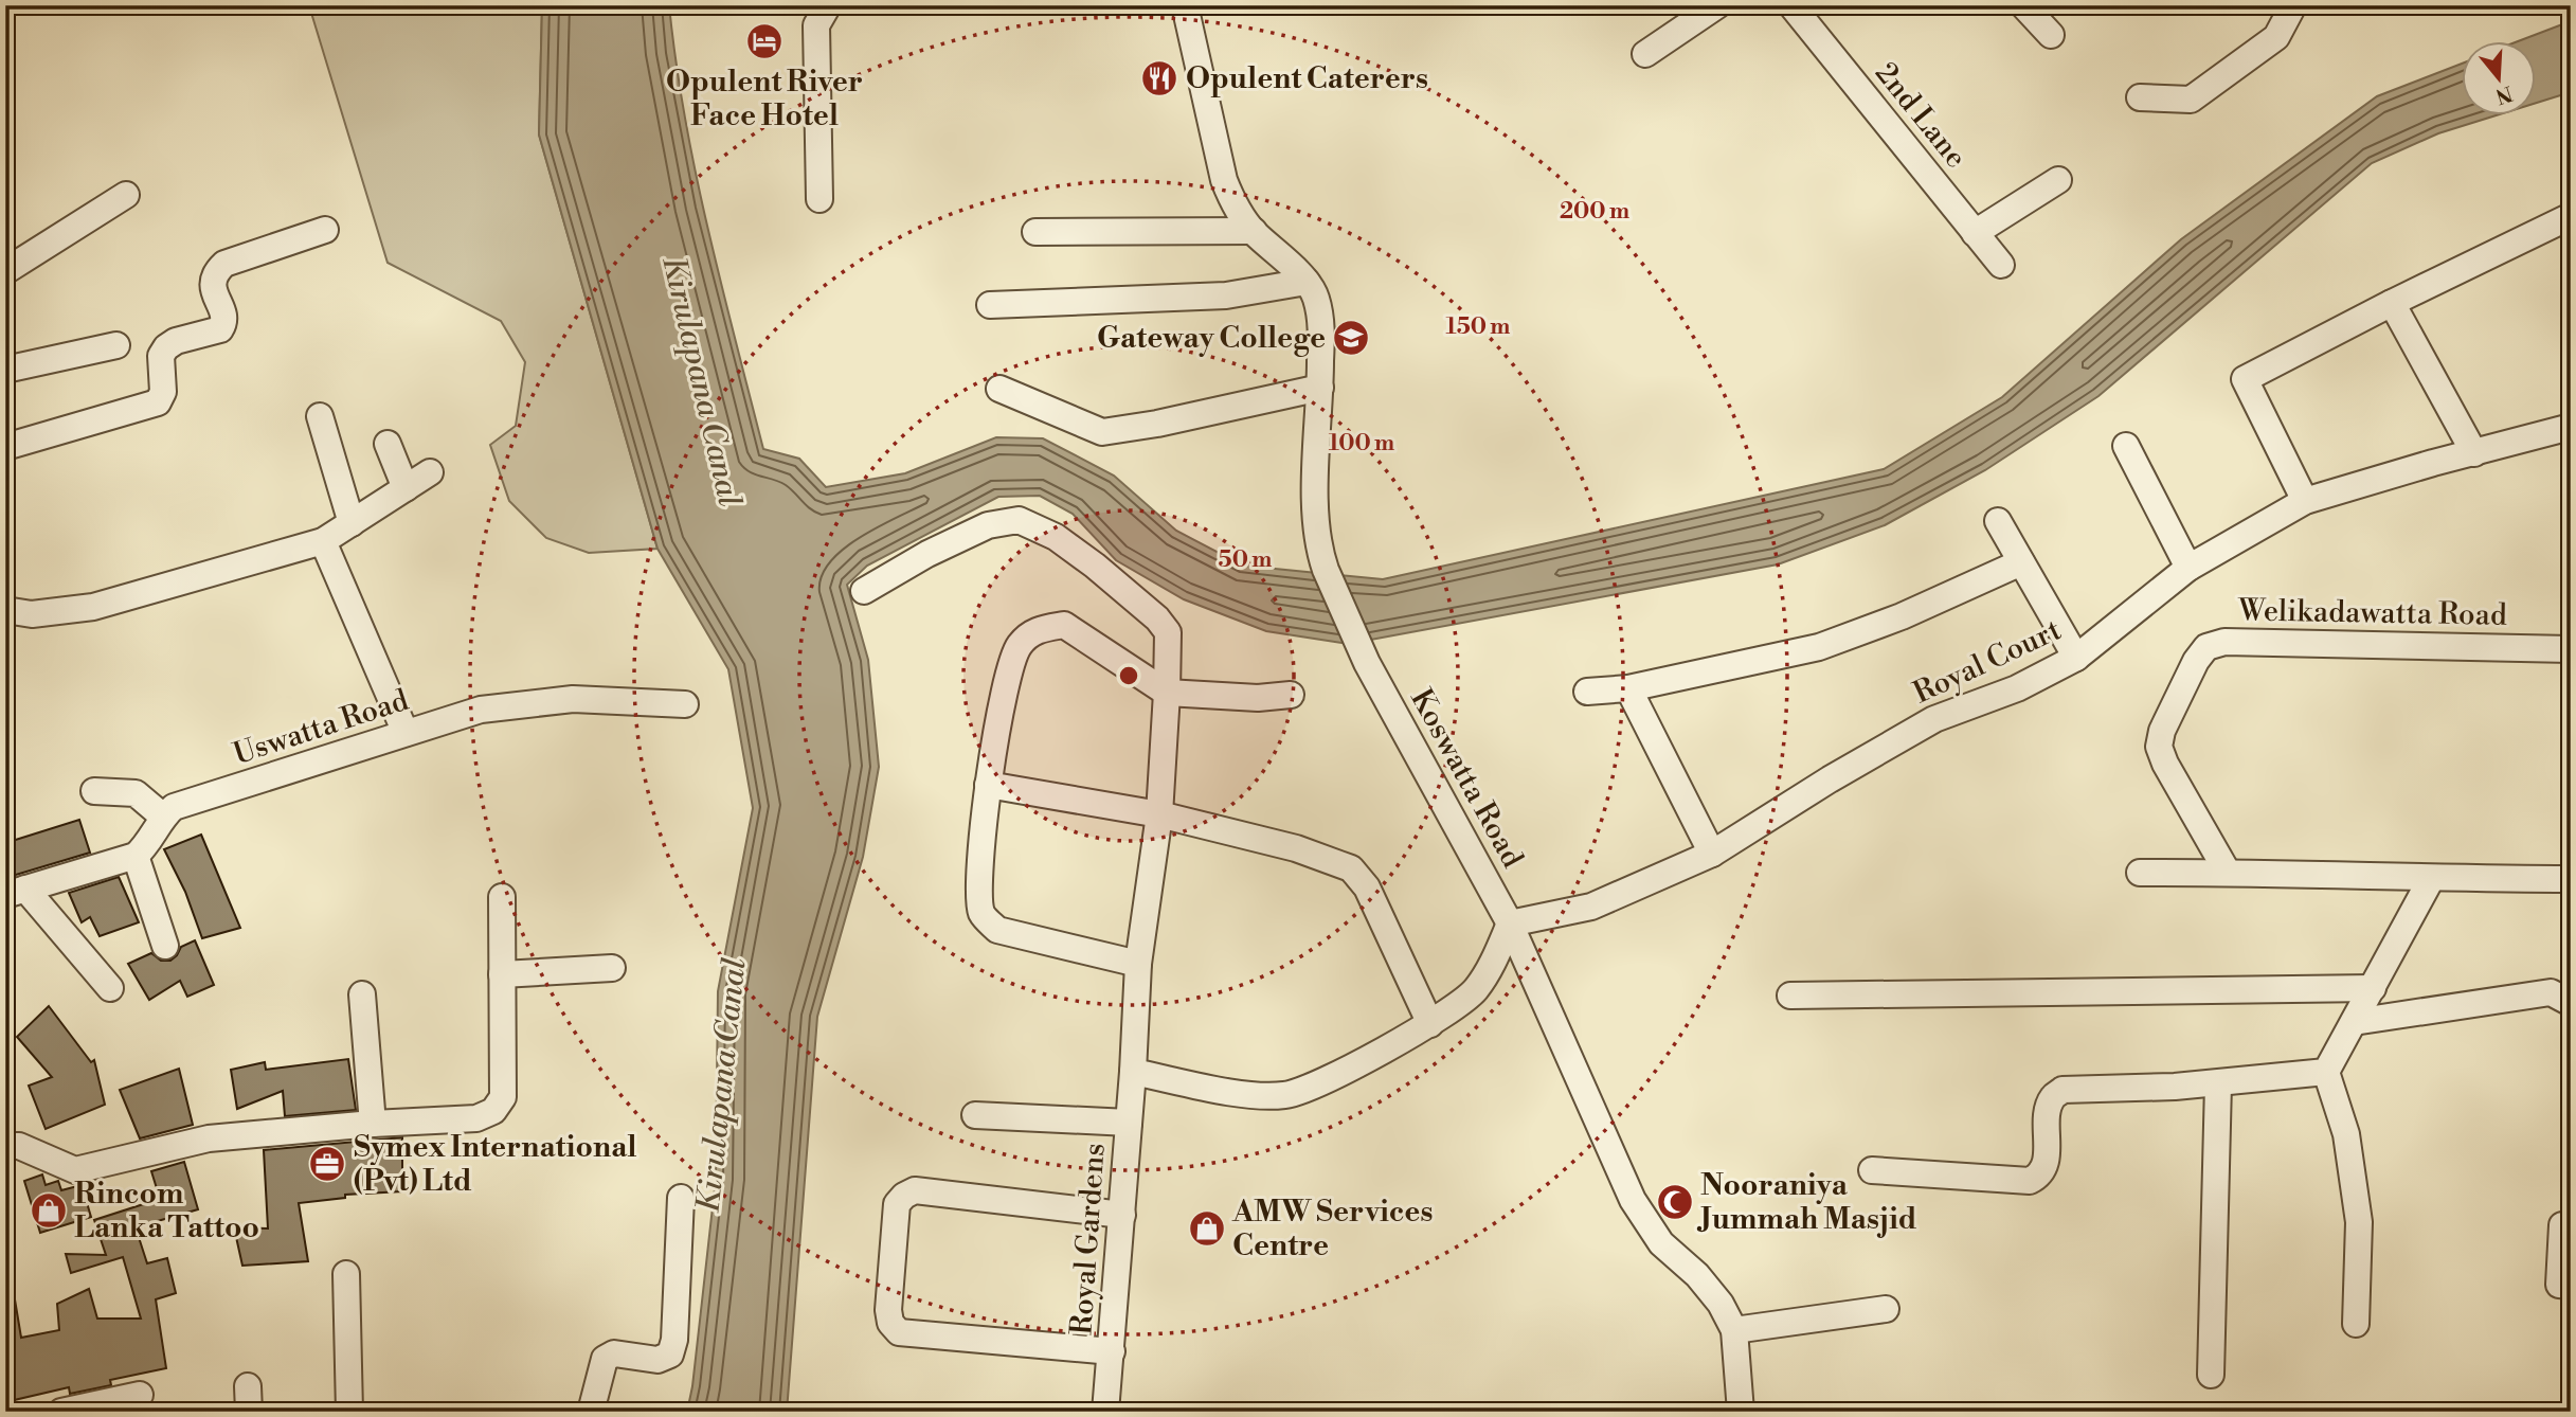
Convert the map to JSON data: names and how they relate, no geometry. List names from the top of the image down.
{
  "streets": {
    "street": [
      "2nd Lane",
      "Welikadawatta Road",
      "Royal Court",
      "Uswatta Road",
      "Koswatta Road",
      "Royal Gardens"
    ]
  },
  "crossings": [
    ["Royal Court", "Koswatta Road"]
  ],
  "water": ["Kirulapana Canal"],
  "places": {
    "hotel": ["Opulent River Face Hotel"],
    "restaurant": ["Opulent Caterers"],
    "school or university": ["Gateway College"],
    "office": ["Symex International (Pvt) Ltd"],
    "mosque": ["Nooraniya Jummah Masjid"],
    "shop": ["Rincom Lanka Tattoo", "AMW Services Centre"]
  },
  "north": "bottom",
  "rings": [
    "200 m",
    "150 m",
    "100 m",
    "50 m"
  ]
}
